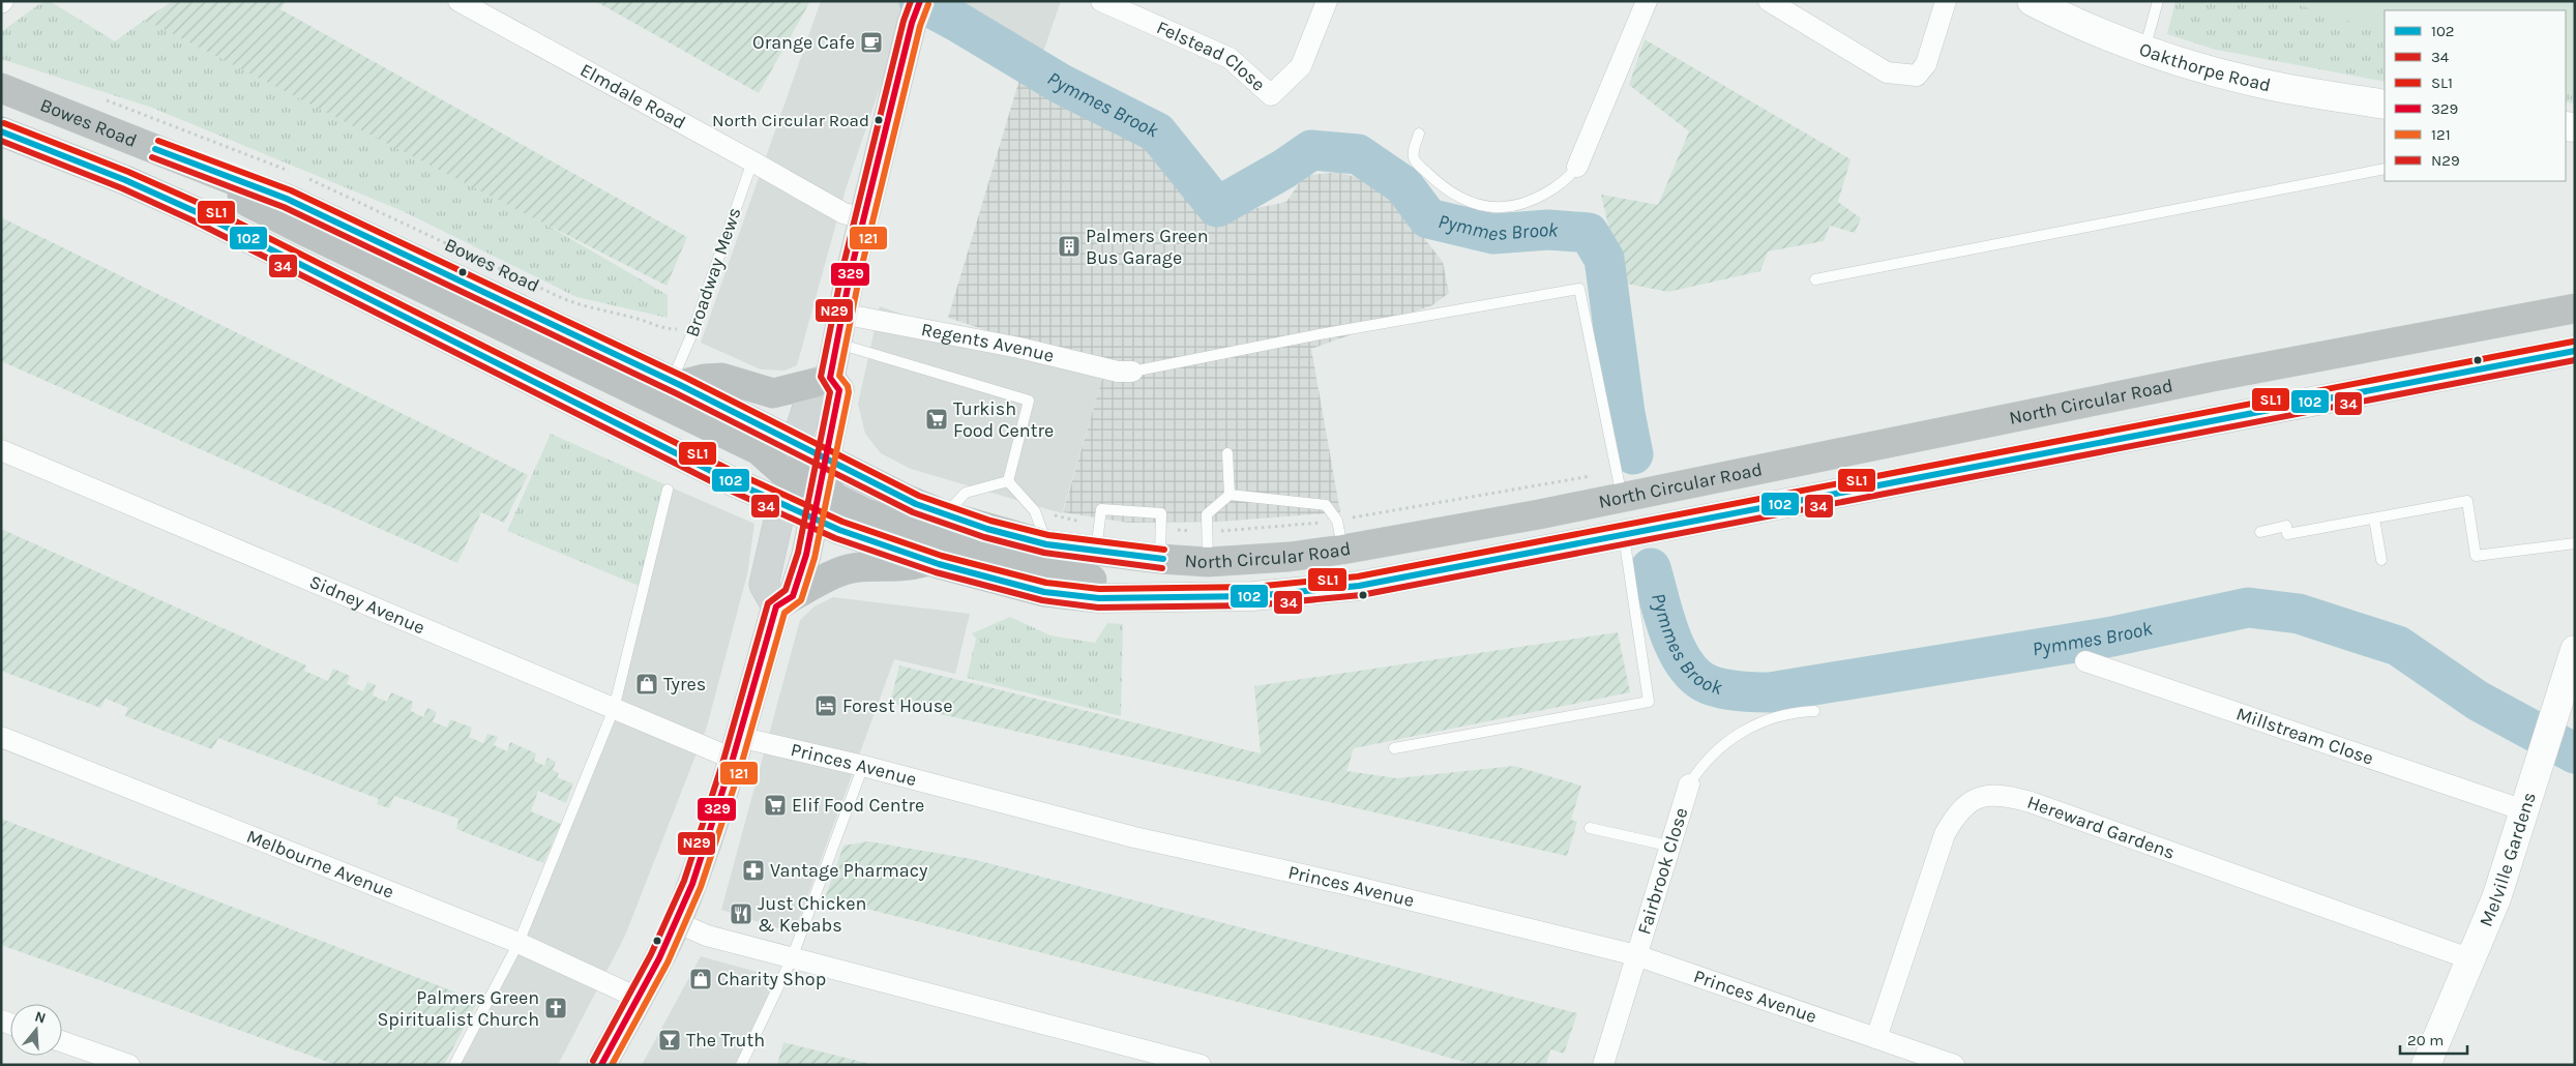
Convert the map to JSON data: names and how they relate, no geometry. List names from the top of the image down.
{
  "streets": {
    "highway": ["Bowes Road", "North Circular Road"],
    "street": [
      "Felstead Close",
      "Oakthorpe Road",
      "Elmdale Road",
      "Regents Avenue",
      "Sidney Avenue",
      "Millstream Close",
      "Princes Avenue",
      "Hereward Gardens",
      "Melville Gardens",
      "Melbourne Avenue",
      "Fairbrook Close"
    ],
    "lane": ["Broadway Mews"]
  },
  "crossings": [
    ["Elmdale Road", "Broadway Mews"],
    ["Bowes Road", "Broadway Mews"],
    ["Bowes Road", "North Circular Road"],
    ["Sidney Avenue", "Princes Avenue"],
    ["Millstream Close", "Melville Gardens"],
    ["Princes Avenue", "Hereward Gardens"],
    ["Princes Avenue", "Fairbrook Close"],
    ["Hereward Gardens", "Melville Gardens"]
  ],
  "water": ["Pymmes Brook"],
  "places": {
    "cafe": ["Orange Cafe"],
    "other": ["North Circular Road"],
    "building": ["Palmers Green Bus Garage"],
    "supermarket": ["Turkish Food Centre", "Elif Food Centre"],
    "shop": ["Tyres", "Charity Shop"],
    "hotel": ["Forest House"],
    "pharmacy": ["Vantage Pharmacy"],
    "restaurant": ["Just Chicken & Kebabs"],
    "church": ["Palmers Green Spiritualist Church"],
    "bar": ["The Truth"]
  },
  "lines": [
    "transit line 329",
    "transit line N29",
    "transit line 121",
    "transit line SL1",
    "transit line 102",
    "transit line 34"
  ],
  "legend": [
    "102",
    "34",
    "SL1",
    "329",
    "121",
    "N29"
  ],
  "scale_bar": "20 m",
  "north": "top"
}
